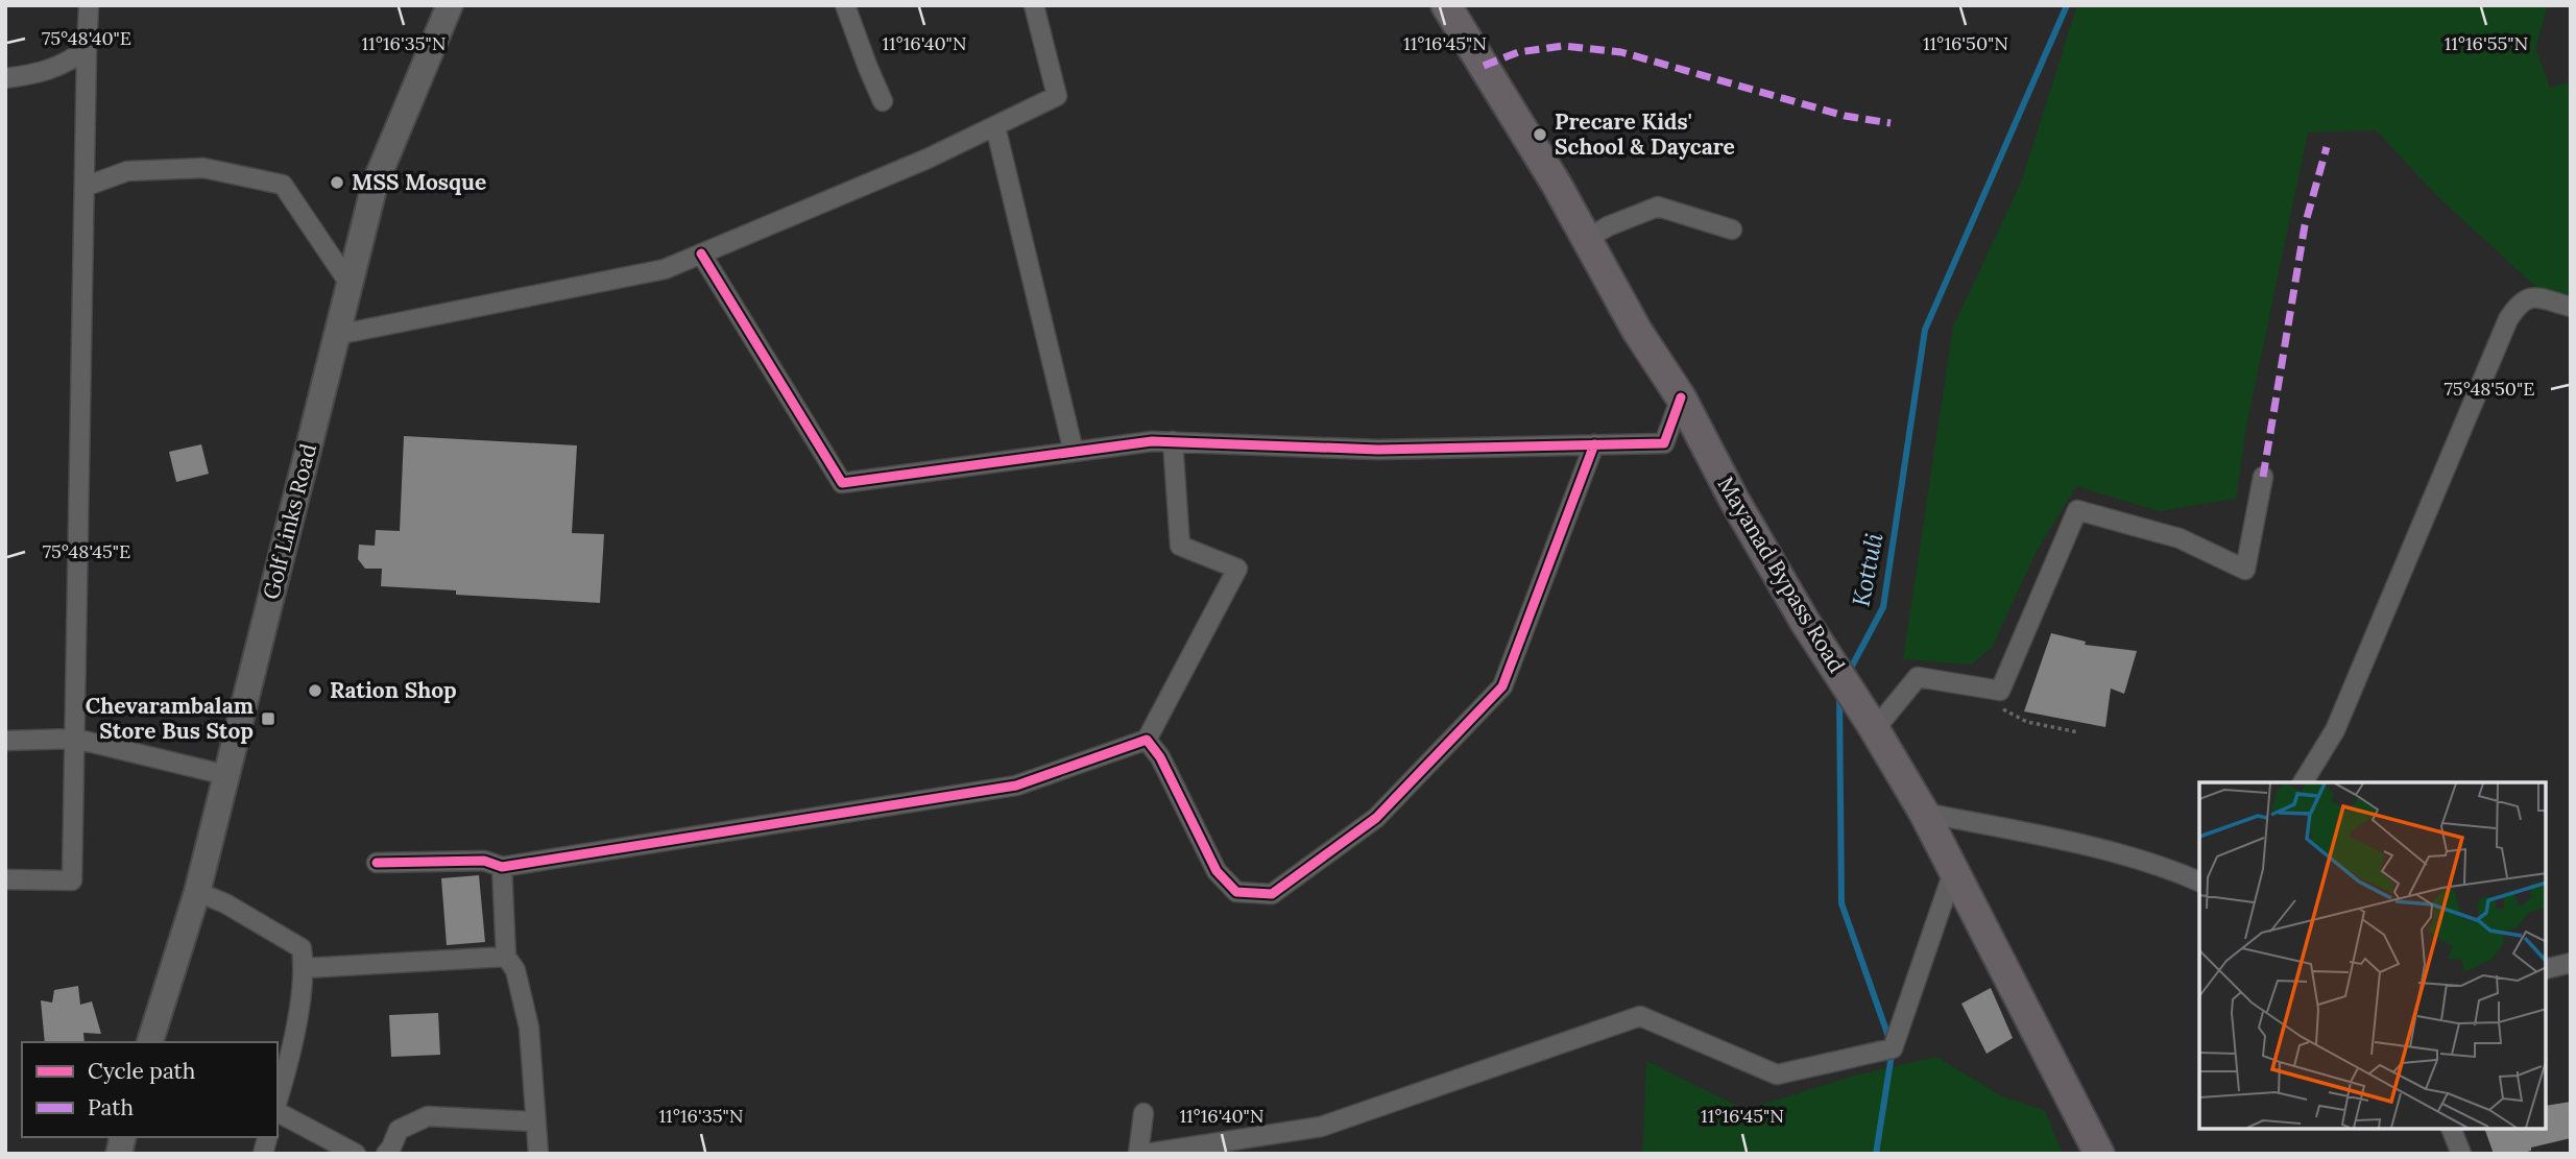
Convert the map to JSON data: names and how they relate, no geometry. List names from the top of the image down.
{
  "streets": {
    "main road": ["Golf Links Road", "Mayanad Bypass Road"]
  },
  "water": ["Kottuli"],
  "places": {
    "other": ["Precare Kids' School & Daycare", "MSS Mosque", "Ration Shop"],
    "transit": ["Chevarambalam Store Bus Stop"]
  },
  "legend": ["Cycle path", "Path"],
  "coordinates": [
    "75°48'40\"E",
    "11°16'35\"N",
    "11°16'40\"N",
    "11°16'45\"N",
    "11°16'50\"N",
    "11°16'55\"N",
    "75°48'50\"E",
    "75°48'45\"E"
  ]
}
